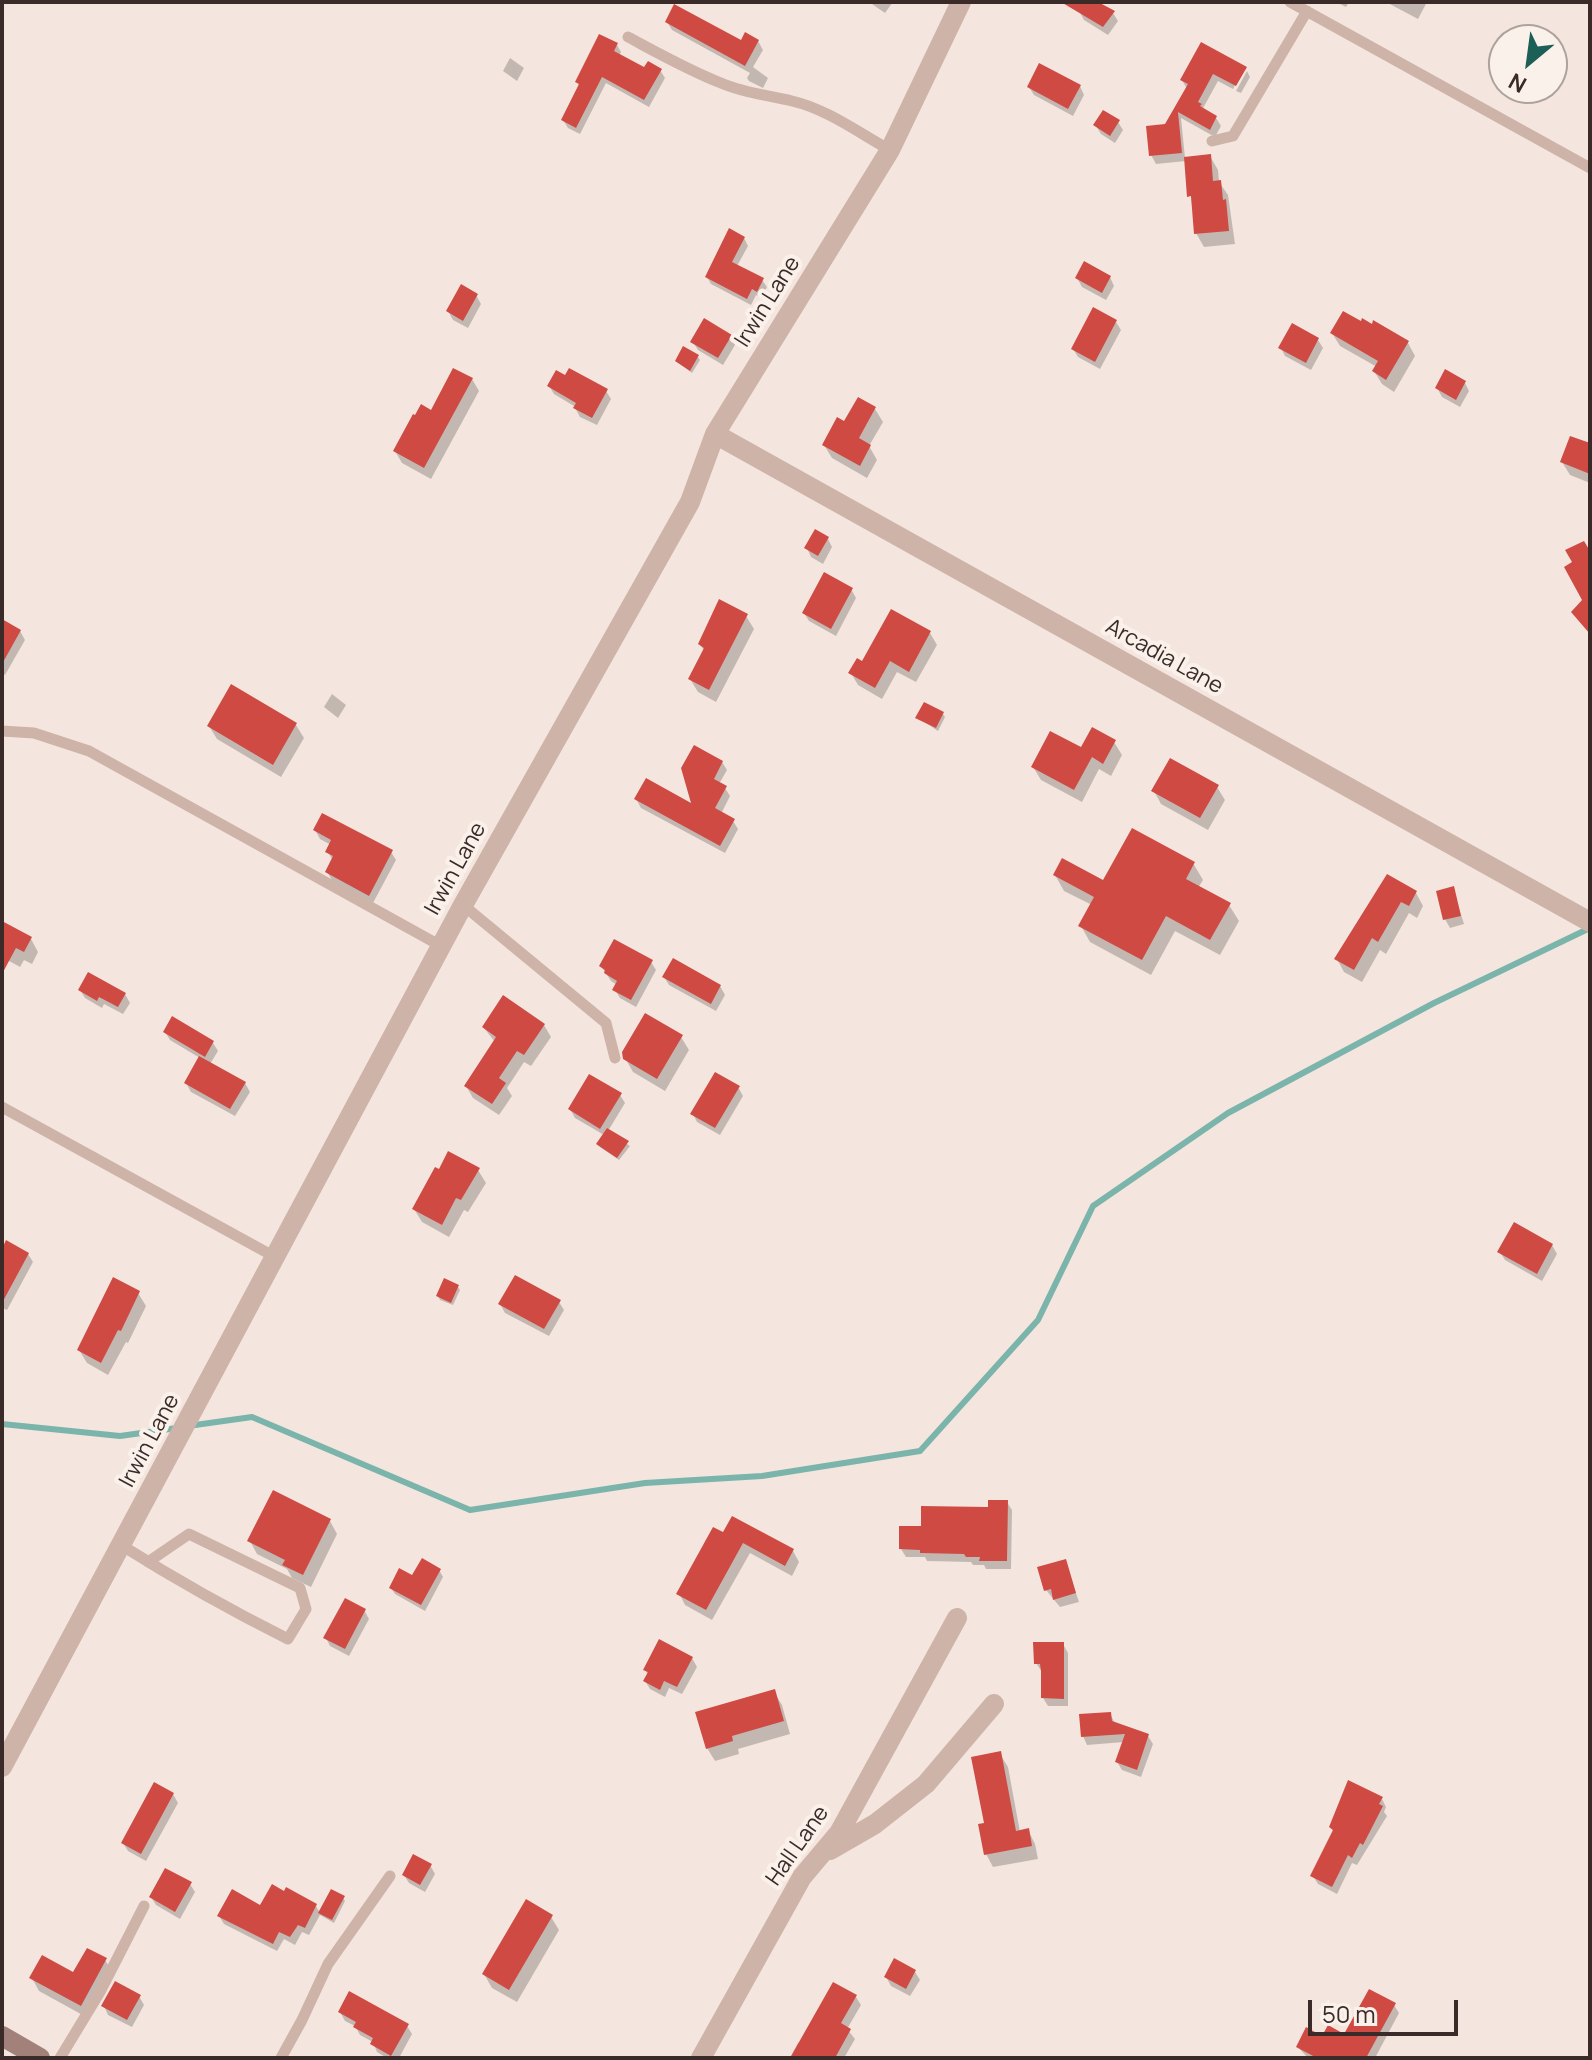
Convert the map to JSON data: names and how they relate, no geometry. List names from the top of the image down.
{
  "streets": {
    "street": ["Irwin Lane", "Arcadia Lane", "Hall Lane"]
  },
  "crossings": [
    ["Irwin Lane", "Arcadia Lane"]
  ],
  "scale_bar": "50 m",
  "north": "bottom left"
}
